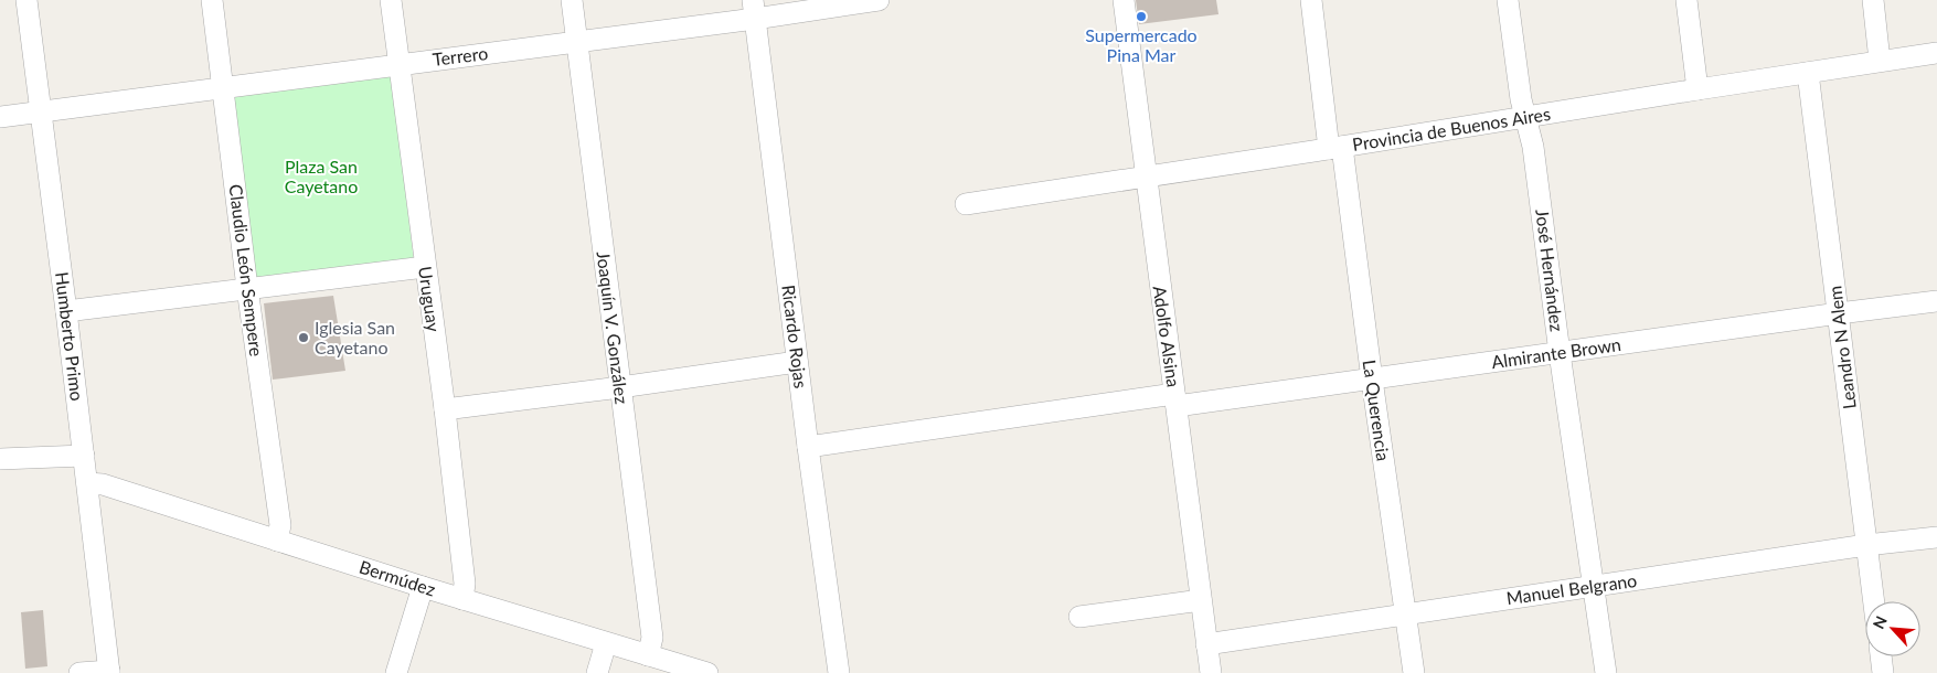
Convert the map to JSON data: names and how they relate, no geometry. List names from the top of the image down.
{
  "streets": {
    "street": [
      "Terrero",
      "Provincia de Buenos Aires",
      "Claudio León Sempere",
      "José Hernández",
      "Uruguay",
      "Joaquín V. González",
      "Humberto Primo",
      "Ricardo Rojas",
      "Adolfo Alsina",
      "Leandro N Alem",
      "Almirante Brown",
      "La Querencia",
      "Bermúdez",
      "Manuel Belgrano"
    ]
  },
  "crossings": [
    ["Terrero", "Claudio León Sempere"],
    ["Terrero", "Uruguay"],
    ["Terrero", "Joaquín V. González"],
    ["Terrero", "Humberto Primo"],
    ["Terrero", "Ricardo Rojas"],
    ["Provincia de Buenos Aires", "José Hernández"],
    ["Provincia de Buenos Aires", "Adolfo Alsina"],
    ["Provincia de Buenos Aires", "Leandro N Alem"],
    ["Provincia de Buenos Aires", "La Querencia"],
    ["Claudio León Sempere", "Bermúdez"],
    ["José Hernández", "Almirante Brown"],
    ["José Hernández", "Manuel Belgrano"],
    ["Uruguay", "Bermúdez"],
    ["Joaquín V. González", "Bermúdez"],
    ["Humberto Primo", "Bermúdez"],
    ["Ricardo Rojas", "Almirante Brown"],
    ["Adolfo Alsina", "Almirante Brown"],
    ["Adolfo Alsina", "Manuel Belgrano"],
    ["Leandro N Alem", "Almirante Brown"],
    ["Leandro N Alem", "Manuel Belgrano"],
    ["Almirante Brown", "La Querencia"],
    ["La Querencia", "Manuel Belgrano"]
  ],
  "parks": ["Plaza San Cayetano"],
  "places": ["Supermercado Pina Mar", "Iglesia San Cayetano"],
  "north": "top left"
}
